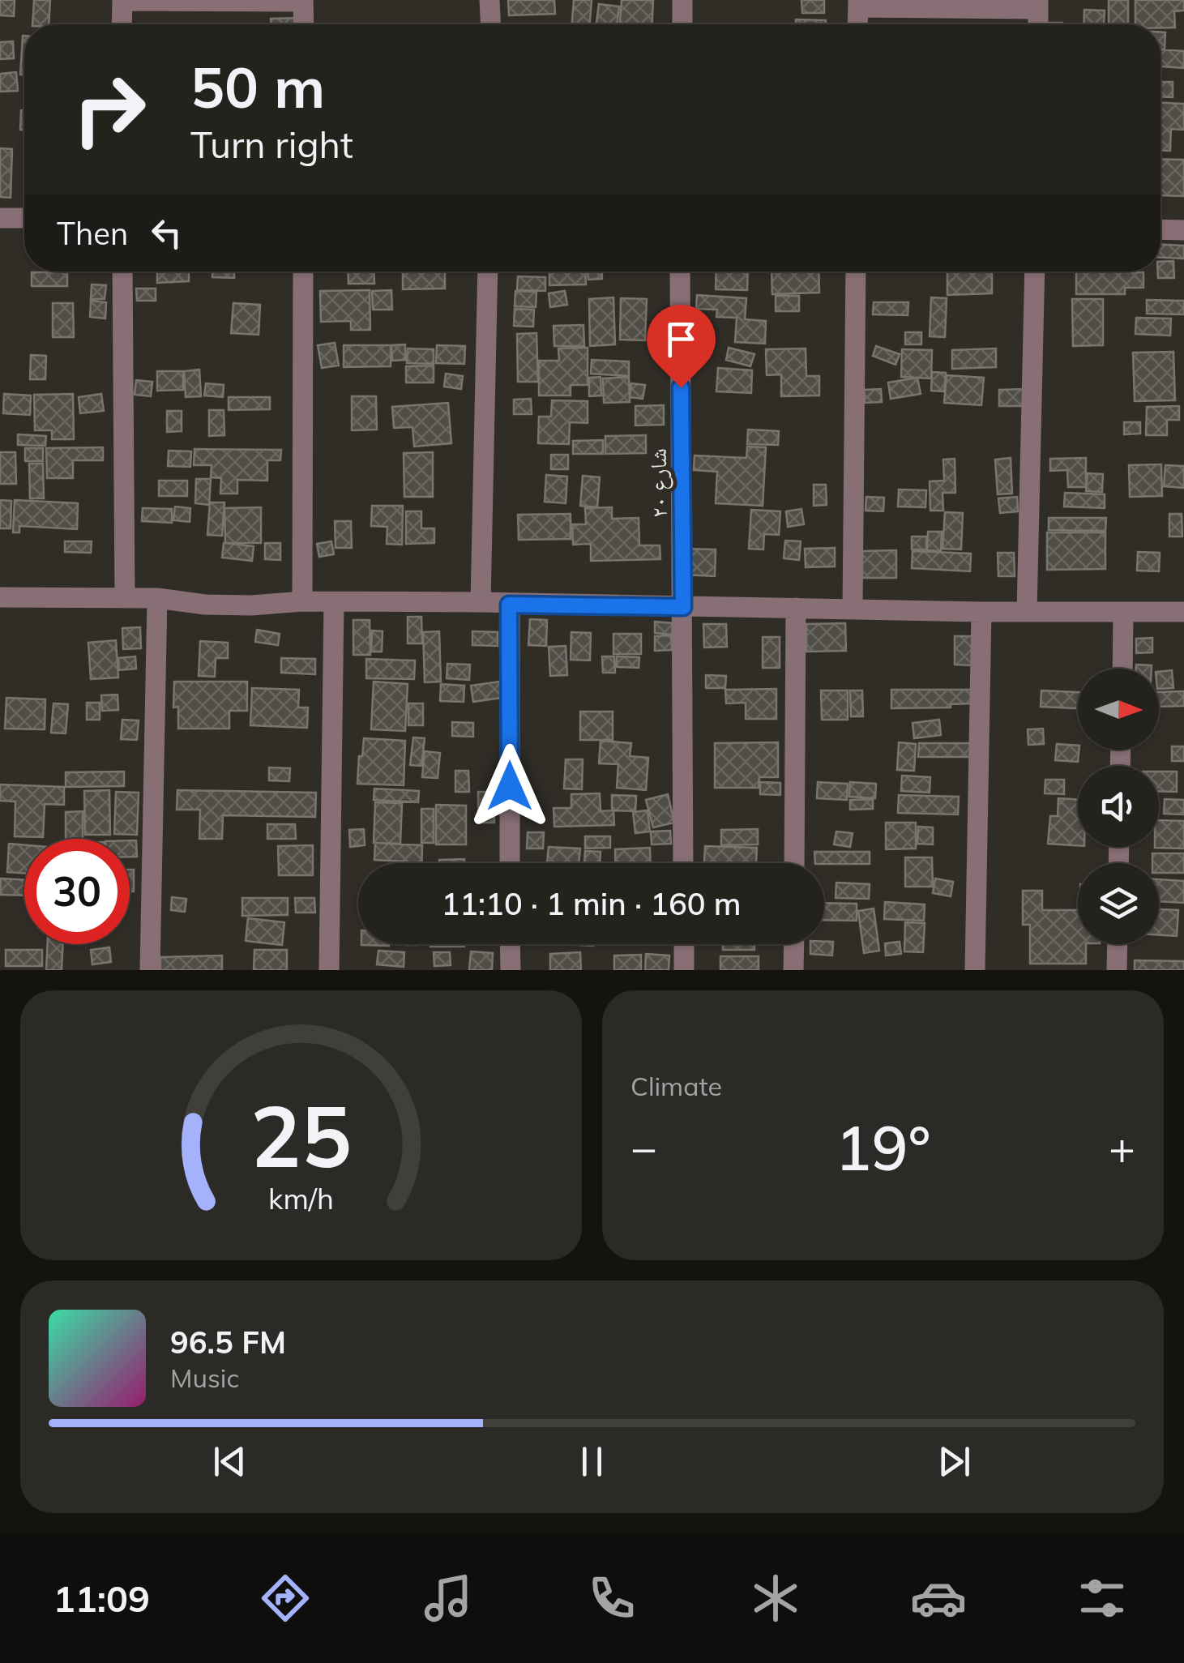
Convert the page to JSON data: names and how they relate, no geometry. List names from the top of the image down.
{
  "streets": {
    "street": ["شارع ٢٠"]
  },
  "north": "right",
  "page": {
    "turn": ["50 m", "Turn right"],
    "then": "Then",
    "limit": "30",
    "trip": "11:10 · 1 min · 160 m",
    "tile": "Climate",
    "heat": ["−", "19°", "+"],
    "song": ["96.5 FM", "Music"],
    "tabs": "11:09",
    "gauge": ["25", "km/h"]
  }
}
